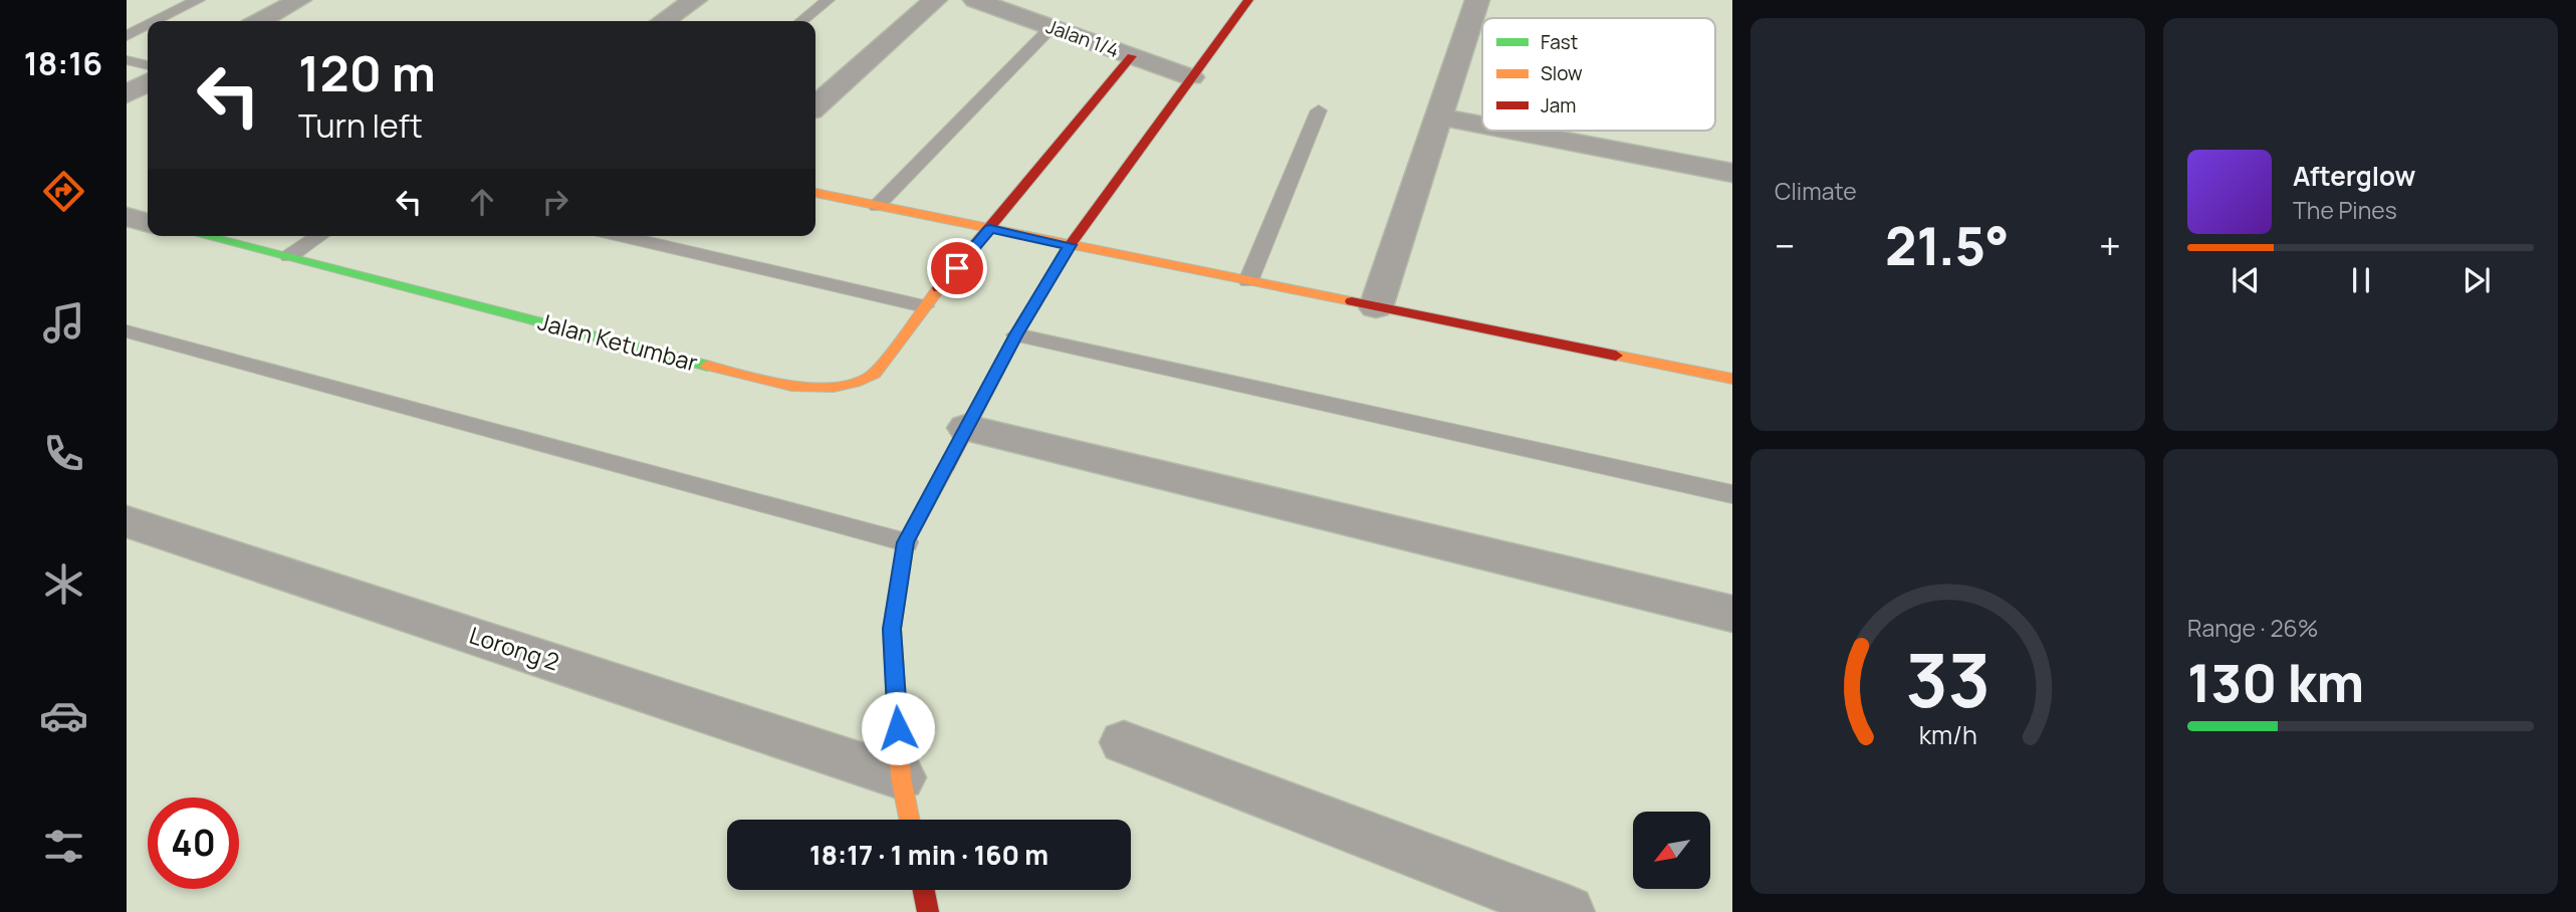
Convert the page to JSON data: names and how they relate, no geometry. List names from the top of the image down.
{
  "streets": {
    "street": ["Jalan 1/4", "Jalan Ketumbar", "Lorong 2"]
  },
  "crossings": [
    ["Jalan 1/4", "Jalan Ketumbar"]
  ],
  "legend": ["Fast", "Slow", "Jam"],
  "north": "bottom left",
  "page": {
    "tabs": "18:16",
    "tile": [
      "Climate",
      ["Range · 26%", "130 km"]
    ],
    "turn": ["120 m", "Turn left"],
    "song": ["Afterglow", "The Pines"],
    "heat": ["−", "21.5°", "+"],
    "limit": "40",
    "trip": "18:17 · 1 min · 160 m",
    "gauge": ["33", "km/h"]
  }
}
